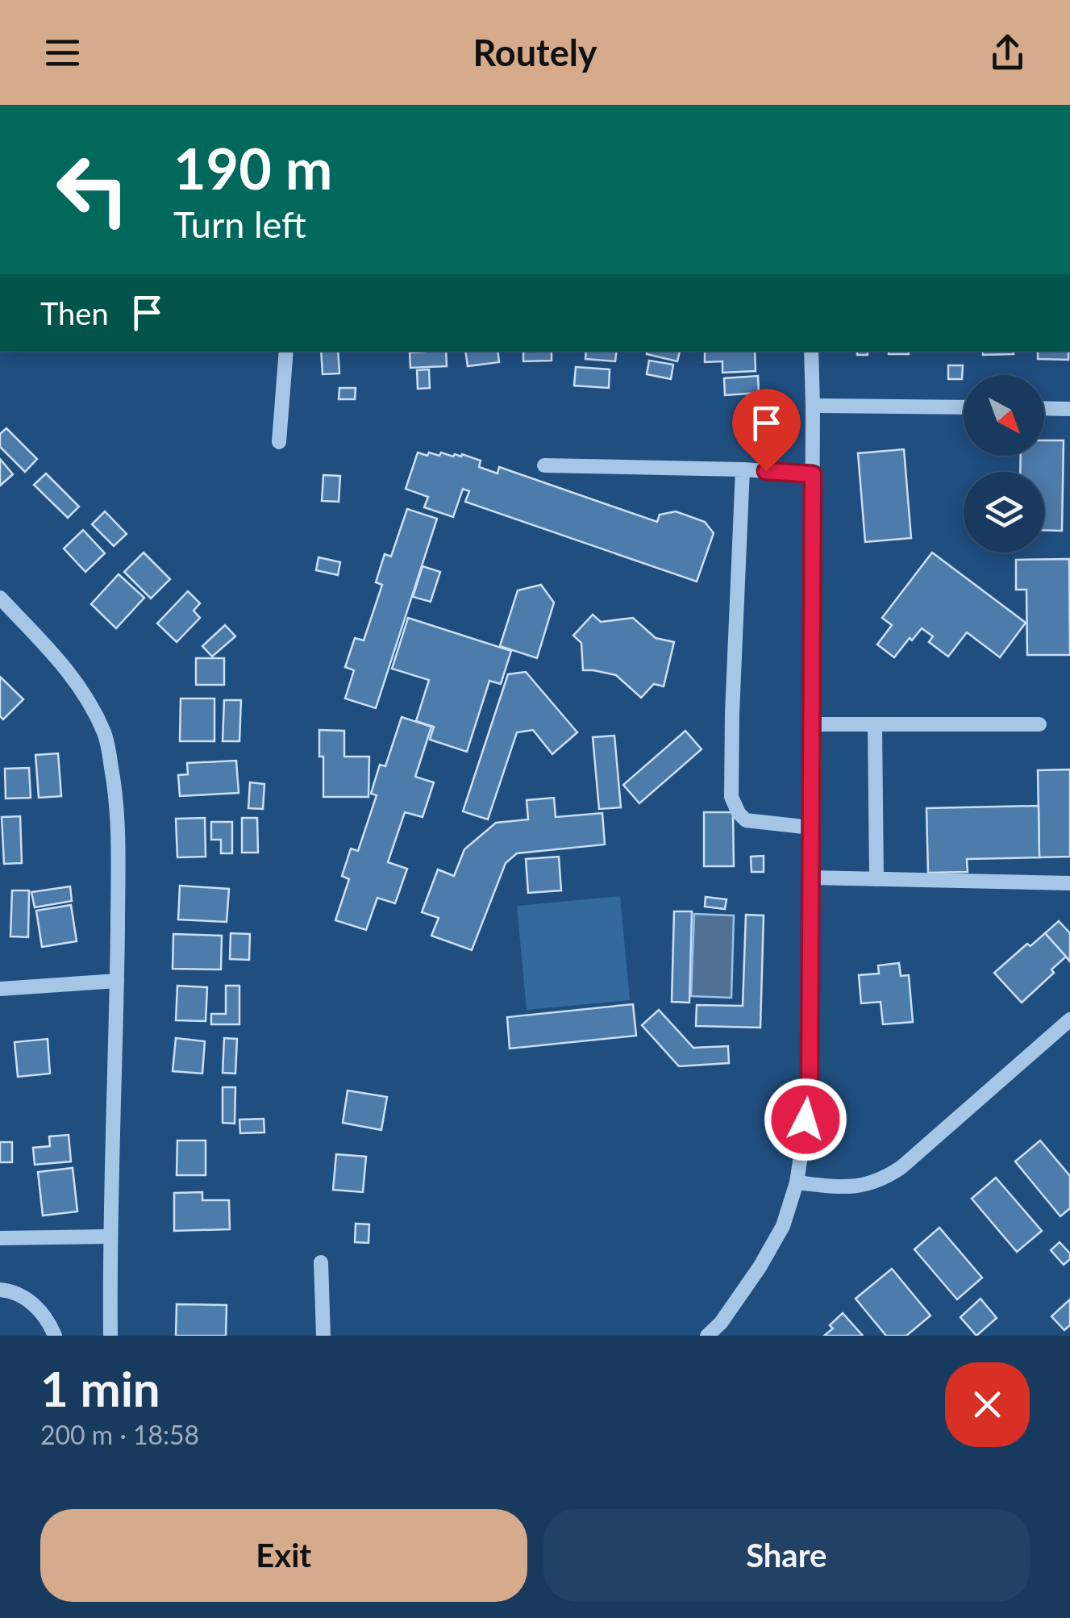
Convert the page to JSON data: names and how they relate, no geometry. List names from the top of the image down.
{
  "north": "bottom right",
  "page": {
    "header": "Routely",
    "turn": ["190 m", "Turn left"],
    "then": "Then",
    "heading": ["1 min", "200 m · 18:58"],
    "buttons": ["Exit", "Share"]
  }
}
